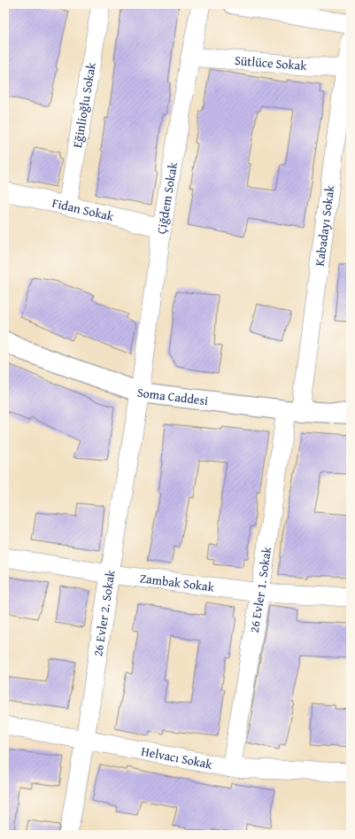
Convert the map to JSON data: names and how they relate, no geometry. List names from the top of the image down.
{
  "streets": {
    "main road": ["Soma Caddesi"],
    "street": [
      "Sütlüce Sokak",
      "Eğinlioğlu Sokak",
      "Çiğdem Sokak",
      "Fidan Sokak",
      "Kabadayı Sokak",
      "Zambak Sokak",
      "26 Evler 1. Sokak",
      "26 Evler 2. Sokak",
      "Helvacı Sokak"
    ]
  },
  "crossings": [
    ["Sütlüce Sokak", "Çiğdem Sokak"],
    ["Sütlüce Sokak", "Kabadayı Sokak"],
    ["Eğinlioğlu Sokak", "Fidan Sokak"],
    ["Çiğdem Sokak", "Fidan Sokak"],
    ["Çiğdem Sokak", "Soma Caddesi"],
    ["Çiğdem Sokak", "26 Evler 2. Sokak"],
    ["Kabadayı Sokak", "Soma Caddesi"],
    ["Kabadayı Sokak", "26 Evler 1. Sokak"],
    ["Soma Caddesi", "26 Evler 1. Sokak"],
    ["Soma Caddesi", "26 Evler 2. Sokak"],
    ["Zambak Sokak", "26 Evler 1. Sokak"],
    ["Zambak Sokak", "26 Evler 2. Sokak"],
    ["26 Evler 1. Sokak", "Helvacı Sokak"],
    ["26 Evler 2. Sokak", "Helvacı Sokak"]
  ]
}
